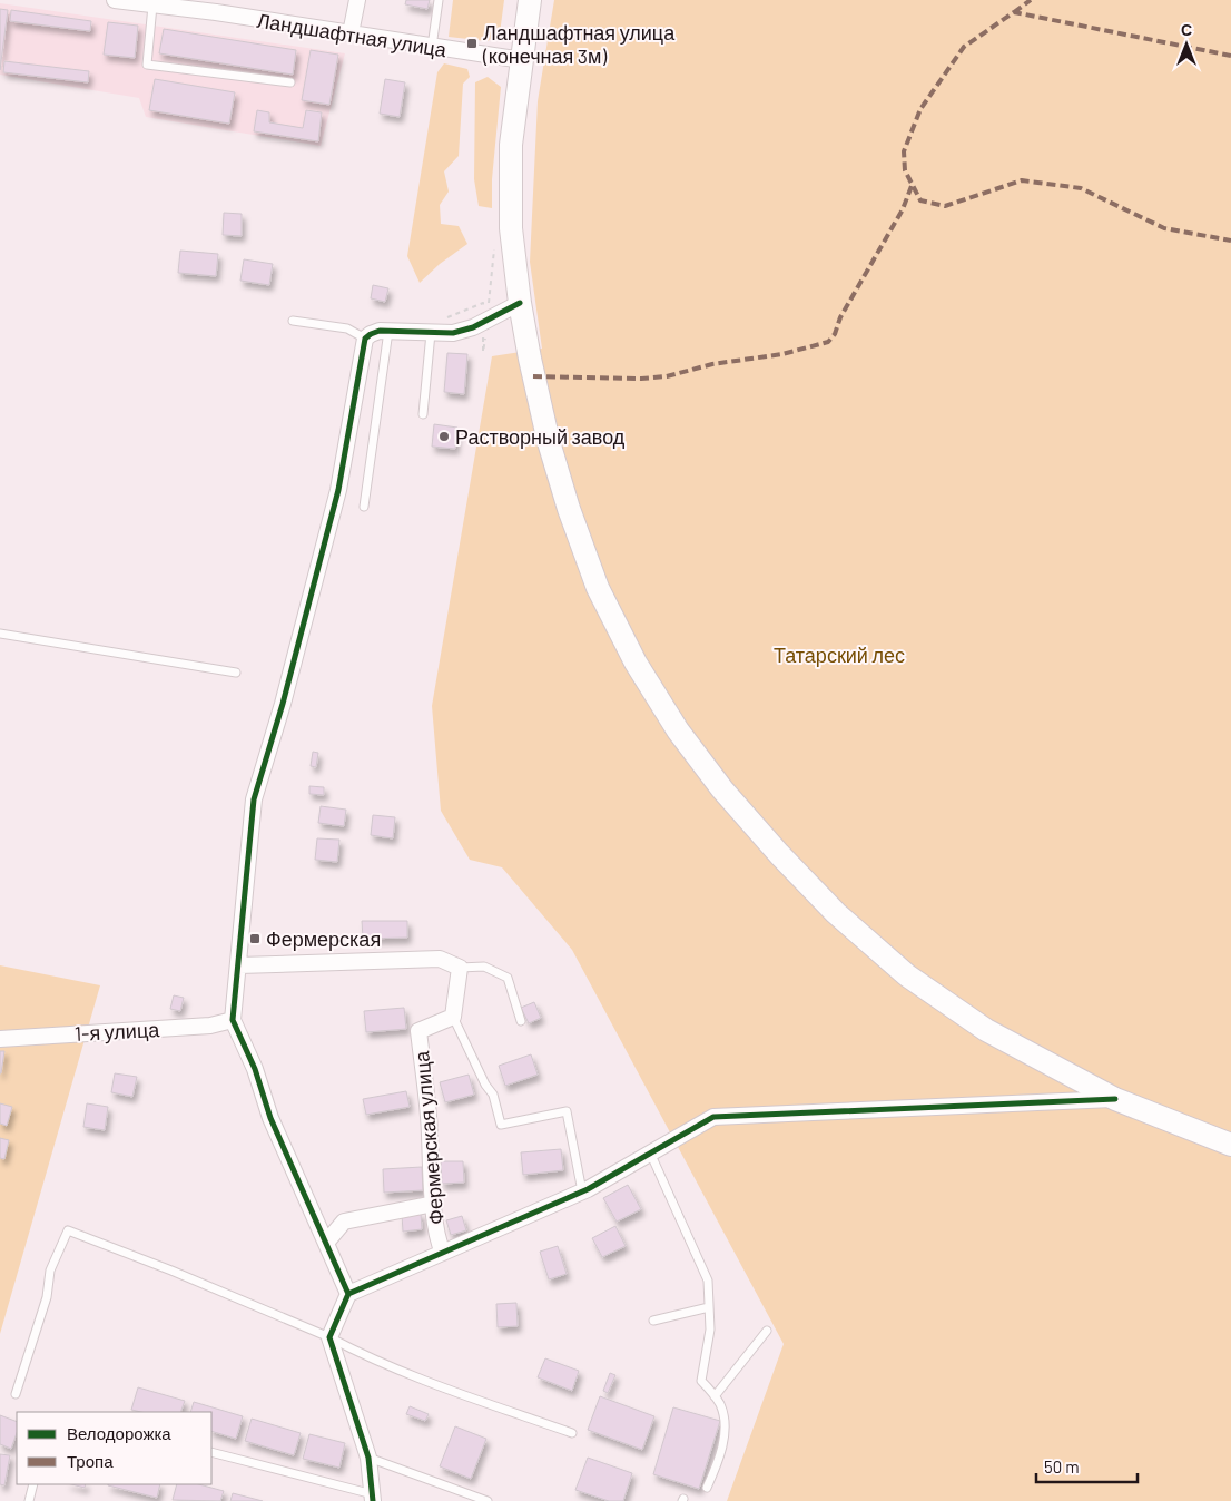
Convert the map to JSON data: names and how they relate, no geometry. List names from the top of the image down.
{
  "streets": {
    "street": ["Ландшафтная улица", "1-я улица", "Фермерская улица"]
  },
  "parks": ["Татарский лес"],
  "places": {
    "transit": ["Ландшафтная улица (конечная 3м)", "Фермерская"],
    "other": ["Растворный завод"]
  },
  "legend": ["Велодорожка", "Тропа"],
  "scale_bar": "50 m",
  "north": "top"
}
